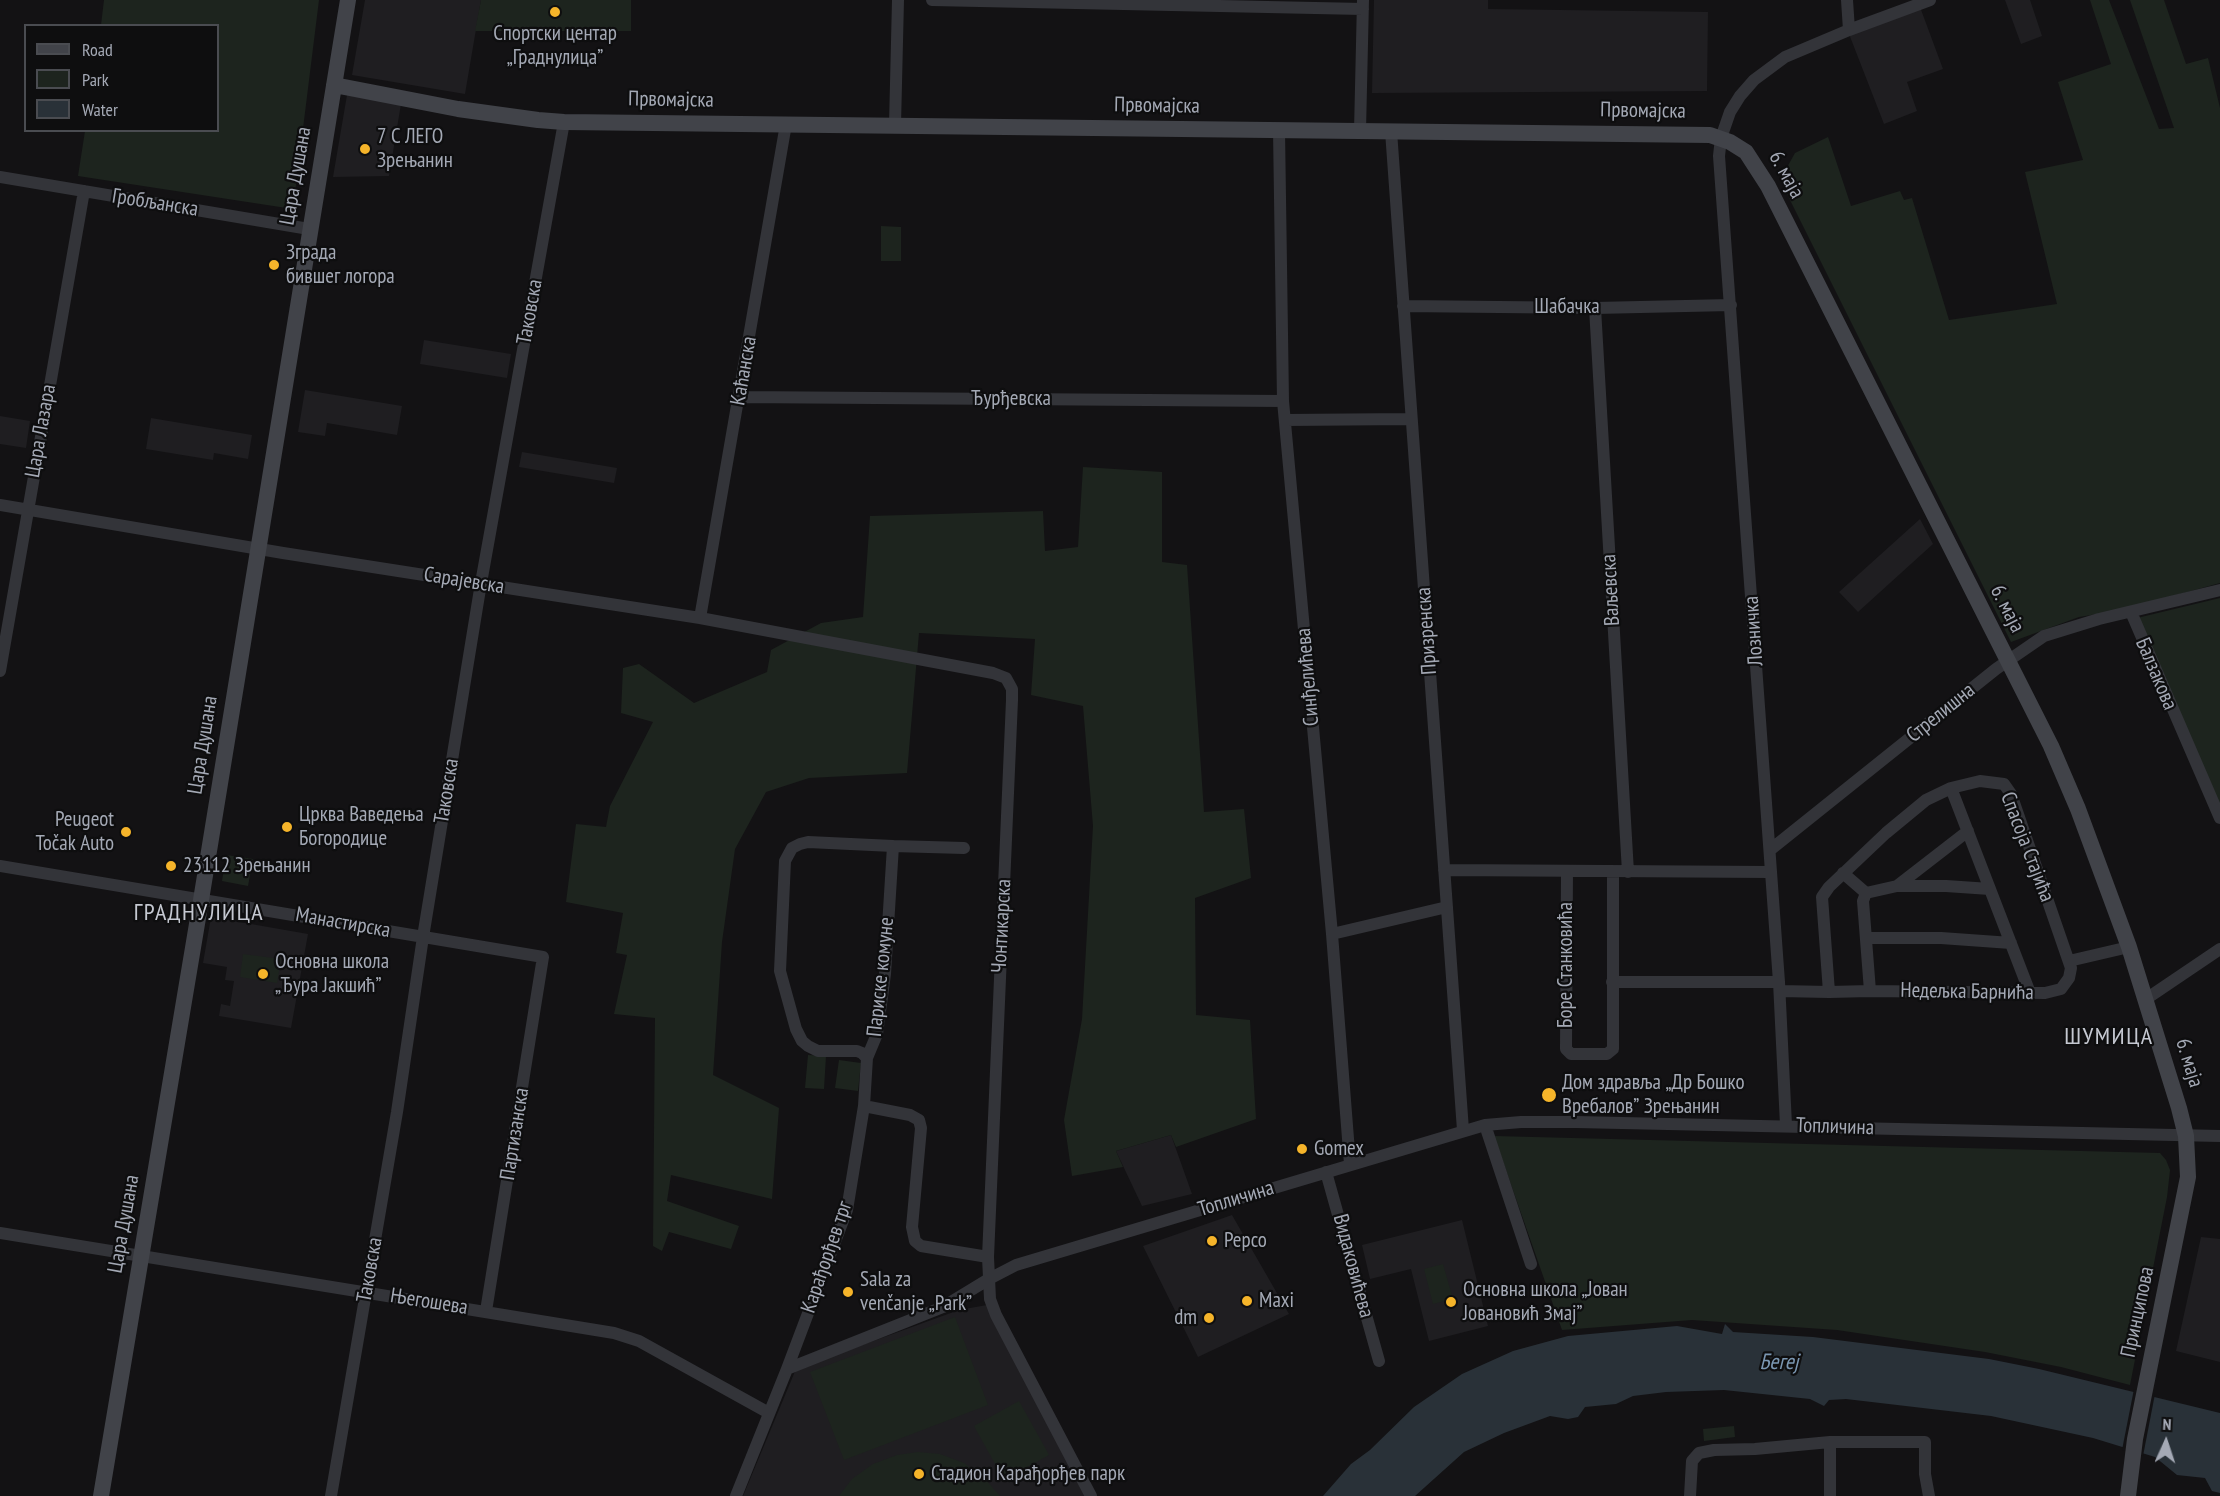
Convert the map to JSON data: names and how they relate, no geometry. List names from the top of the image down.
{
  "streets": {
    "street": [
      "Првомајска",
      "6. маја",
      "Цара Душана",
      "Гробљанска",
      "Шабачка",
      "Таковска",
      "Каћанска",
      "Ђурђевска",
      "Цара Лазара",
      "Сарајевска",
      "Ваљевска",
      "Призренска",
      "Лозничка",
      "Балзакова",
      "Синђелићева",
      "Стрелишна",
      "Спасоја Стајића",
      "Манастирска",
      "Чонтикарска",
      "Боре Станковића",
      "Париске комуне",
      "Недељка Барнића",
      "Топличина",
      "Партизанска",
      "Карађорђев трг",
      "Видаковићева",
      "Његошева",
      "Принципова"
    ]
  },
  "crossings": [
    ["Првомајска", "6. маја"],
    ["Првомајска", "Цара Душана"],
    ["Првомајска", "Таковска"],
    ["Првомајска", "Каћанска"],
    ["Првомајска", "Призренска"],
    ["Првомајска", "Лозничка"],
    ["Првомајска", "Синђелићева"],
    ["6. маја", "Лозничка"],
    ["6. маја", "Стрелишна"],
    ["6. маја", "Топличина"],
    ["6. маја", "Принципова"],
    ["Цара Душана", "Гробљанска"],
    ["Цара Душана", "Сарајевска"],
    ["Цара Душана", "Манастирска"],
    ["Цара Душана", "Његошева"],
    ["Гробљанска", "Цара Лазара"],
    ["Шабачка", "Ваљевска"],
    ["Шабачка", "Призренска"],
    ["Шабачка", "Лозничка"],
    ["Таковска", "Сарајевска"],
    ["Таковска", "Манастирска"],
    ["Таковска", "Његошева"],
    ["Каћанска", "Ђурђевска"],
    ["Каћанска", "Сарајевска"],
    ["Ђурђевска", "Синђелићева"],
    ["Цара Лазара", "Сарајевска"],
    ["Сарајевска", "Чонтикарска"],
    ["Призренска", "Топличина"],
    ["Лозничка", "Стрелишна"],
    ["Лозничка", "Недељка Барнића"],
    ["Лозничка", "Топличина"],
    ["Балзакова", "Стрелишна"],
    ["Синђелићева", "Топличина"],
    ["Спасоја Стајића", "Недељка Барнића"],
    ["Манастирска", "Партизанска"],
    ["Париске комуне", "Карађорђев трг"],
    ["Топличина", "Видаковићева"],
    ["Топличина", "Принципова"],
    ["Партизанска", "Његошева"],
    ["Карађорђев трг", "Његошева"]
  ],
  "districts": ["ГРАДНУЛИЦА", "ШУМИЦА"],
  "water": ["Бегеј"],
  "places": [
    "Спортски центар „Граднулица”",
    "7 С ЛЕГО Зрењанин",
    "Зграда бившег логора",
    "Црква Ваведења Богородице",
    "Peugeot Točak Auto",
    "23112 Зрењанин",
    "Основна школа „Ђура Јакшић”",
    "Дом здравља „Др Бошко Вребалов” Зрењанин",
    "Gomex",
    "Pepco",
    "Sala za venčanje „Park”",
    "Maxi",
    "Основна школа „Јован Јовановић Змај”",
    "dm",
    "Стадион Карађорђев парк"
  ],
  "legend": ["Road", "Park", "Water"],
  "north": "top"
}
